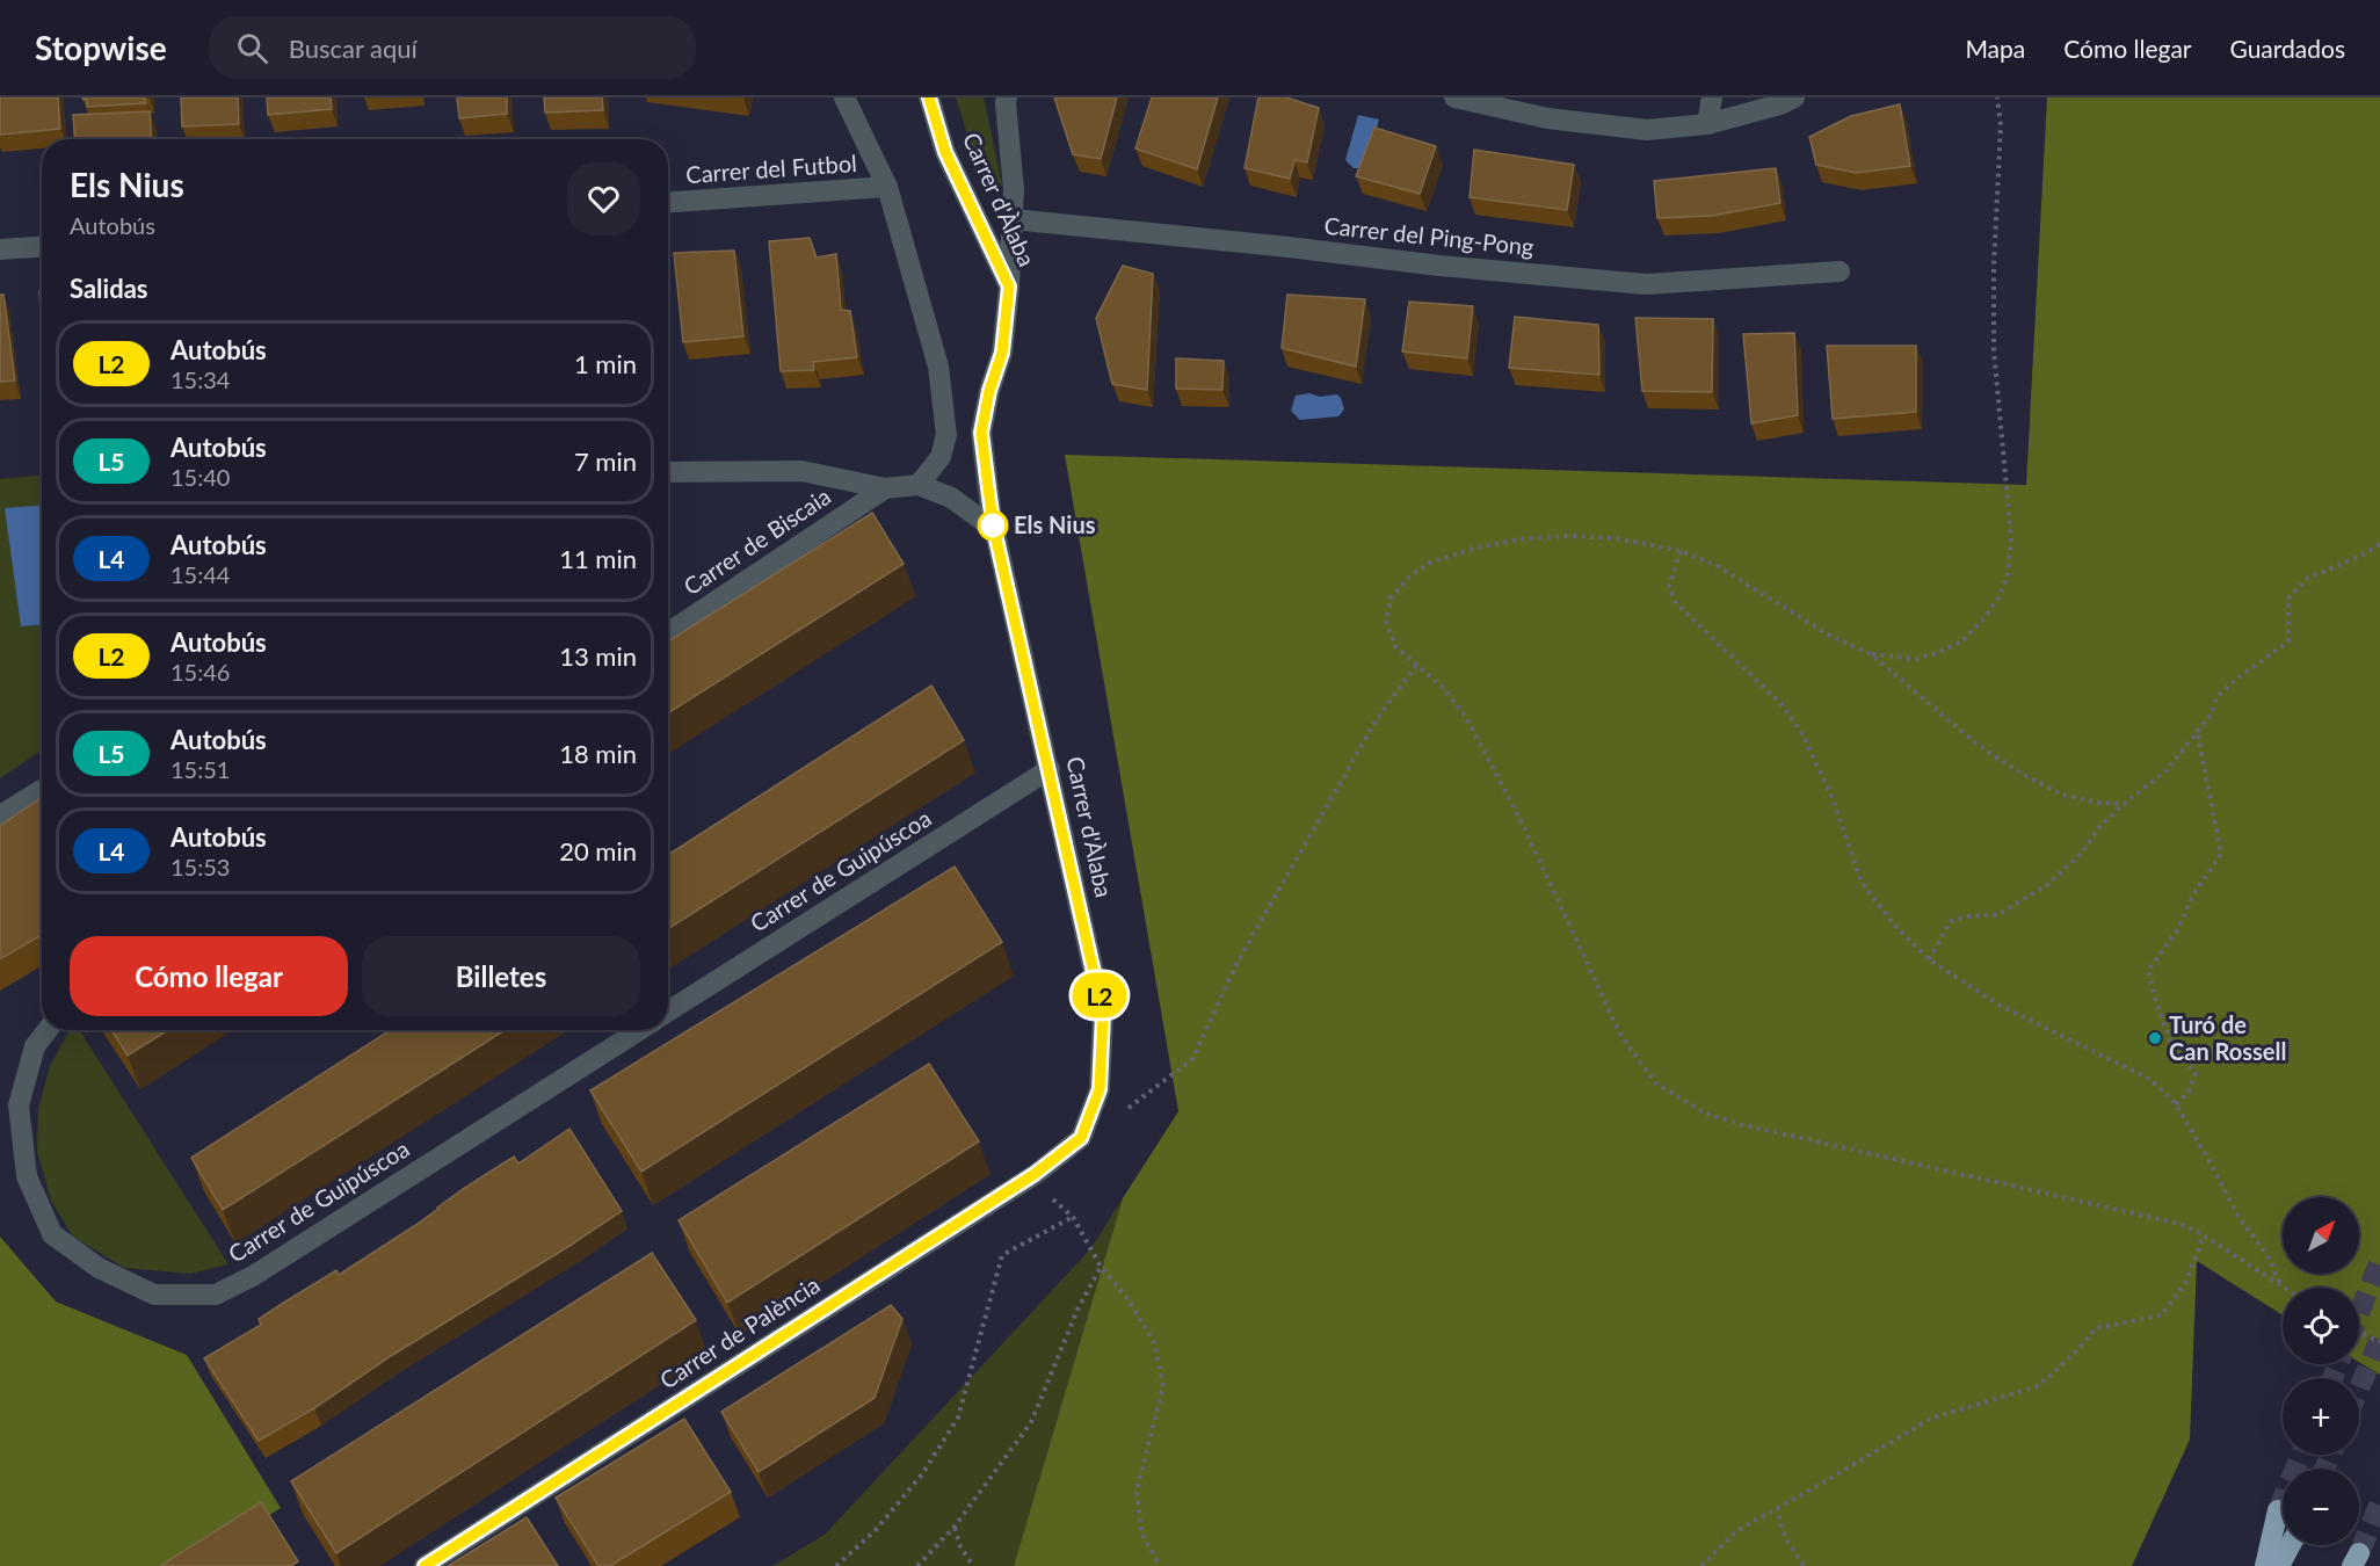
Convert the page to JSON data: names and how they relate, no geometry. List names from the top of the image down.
{
  "streets": {
    "street": [
      "Carrer del Futbol",
      "Carrer d'Àlaba",
      "Carrer del Ping-Pong",
      "Carrer de Biscaia",
      "Carrer de Guipúscoa",
      "Carrer de Palència"
    ]
  },
  "crossings": [
    ["Carrer d'Àlaba", "Carrer de Guipúscoa"],
    ["Carrer d'Àlaba", "Carrer de Palència"]
  ],
  "places": ["Els Nius", "Turó de Can Rossell"],
  "lines": ["bus line L2"],
  "north": "top right",
  "page": {
    "header": "Stopwise",
    "search": "Buscar aquí",
    "nav": ["Mapa", "Cómo llegar", "Guardados"],
    "on_map": "L2",
    "heading": [
      ["Els Nius", "Autobús"],
      "Salidas"
    ],
    "list": [
      {
        "mark": "L2",
        "name": "Autobús",
        "note": "15:34",
        "value": "1 min"
      },
      {
        "mark": "L5",
        "name": "Autobús",
        "note": "15:40",
        "value": "7 min"
      },
      {
        "mark": "L4",
        "name": "Autobús",
        "note": "15:44",
        "value": "11 min"
      },
      {
        "mark": "L2",
        "name": "Autobús",
        "note": "15:46",
        "value": "13 min"
      },
      {
        "mark": "L5",
        "name": "Autobús",
        "note": "15:51",
        "value": "18 min"
      },
      {
        "mark": "L4",
        "name": "Autobús",
        "note": "15:53",
        "value": "20 min"
      }
    ],
    "buttons": ["Cómo llegar", "Billetes"],
    "map_buttons": ["+", "−"]
  }
}
